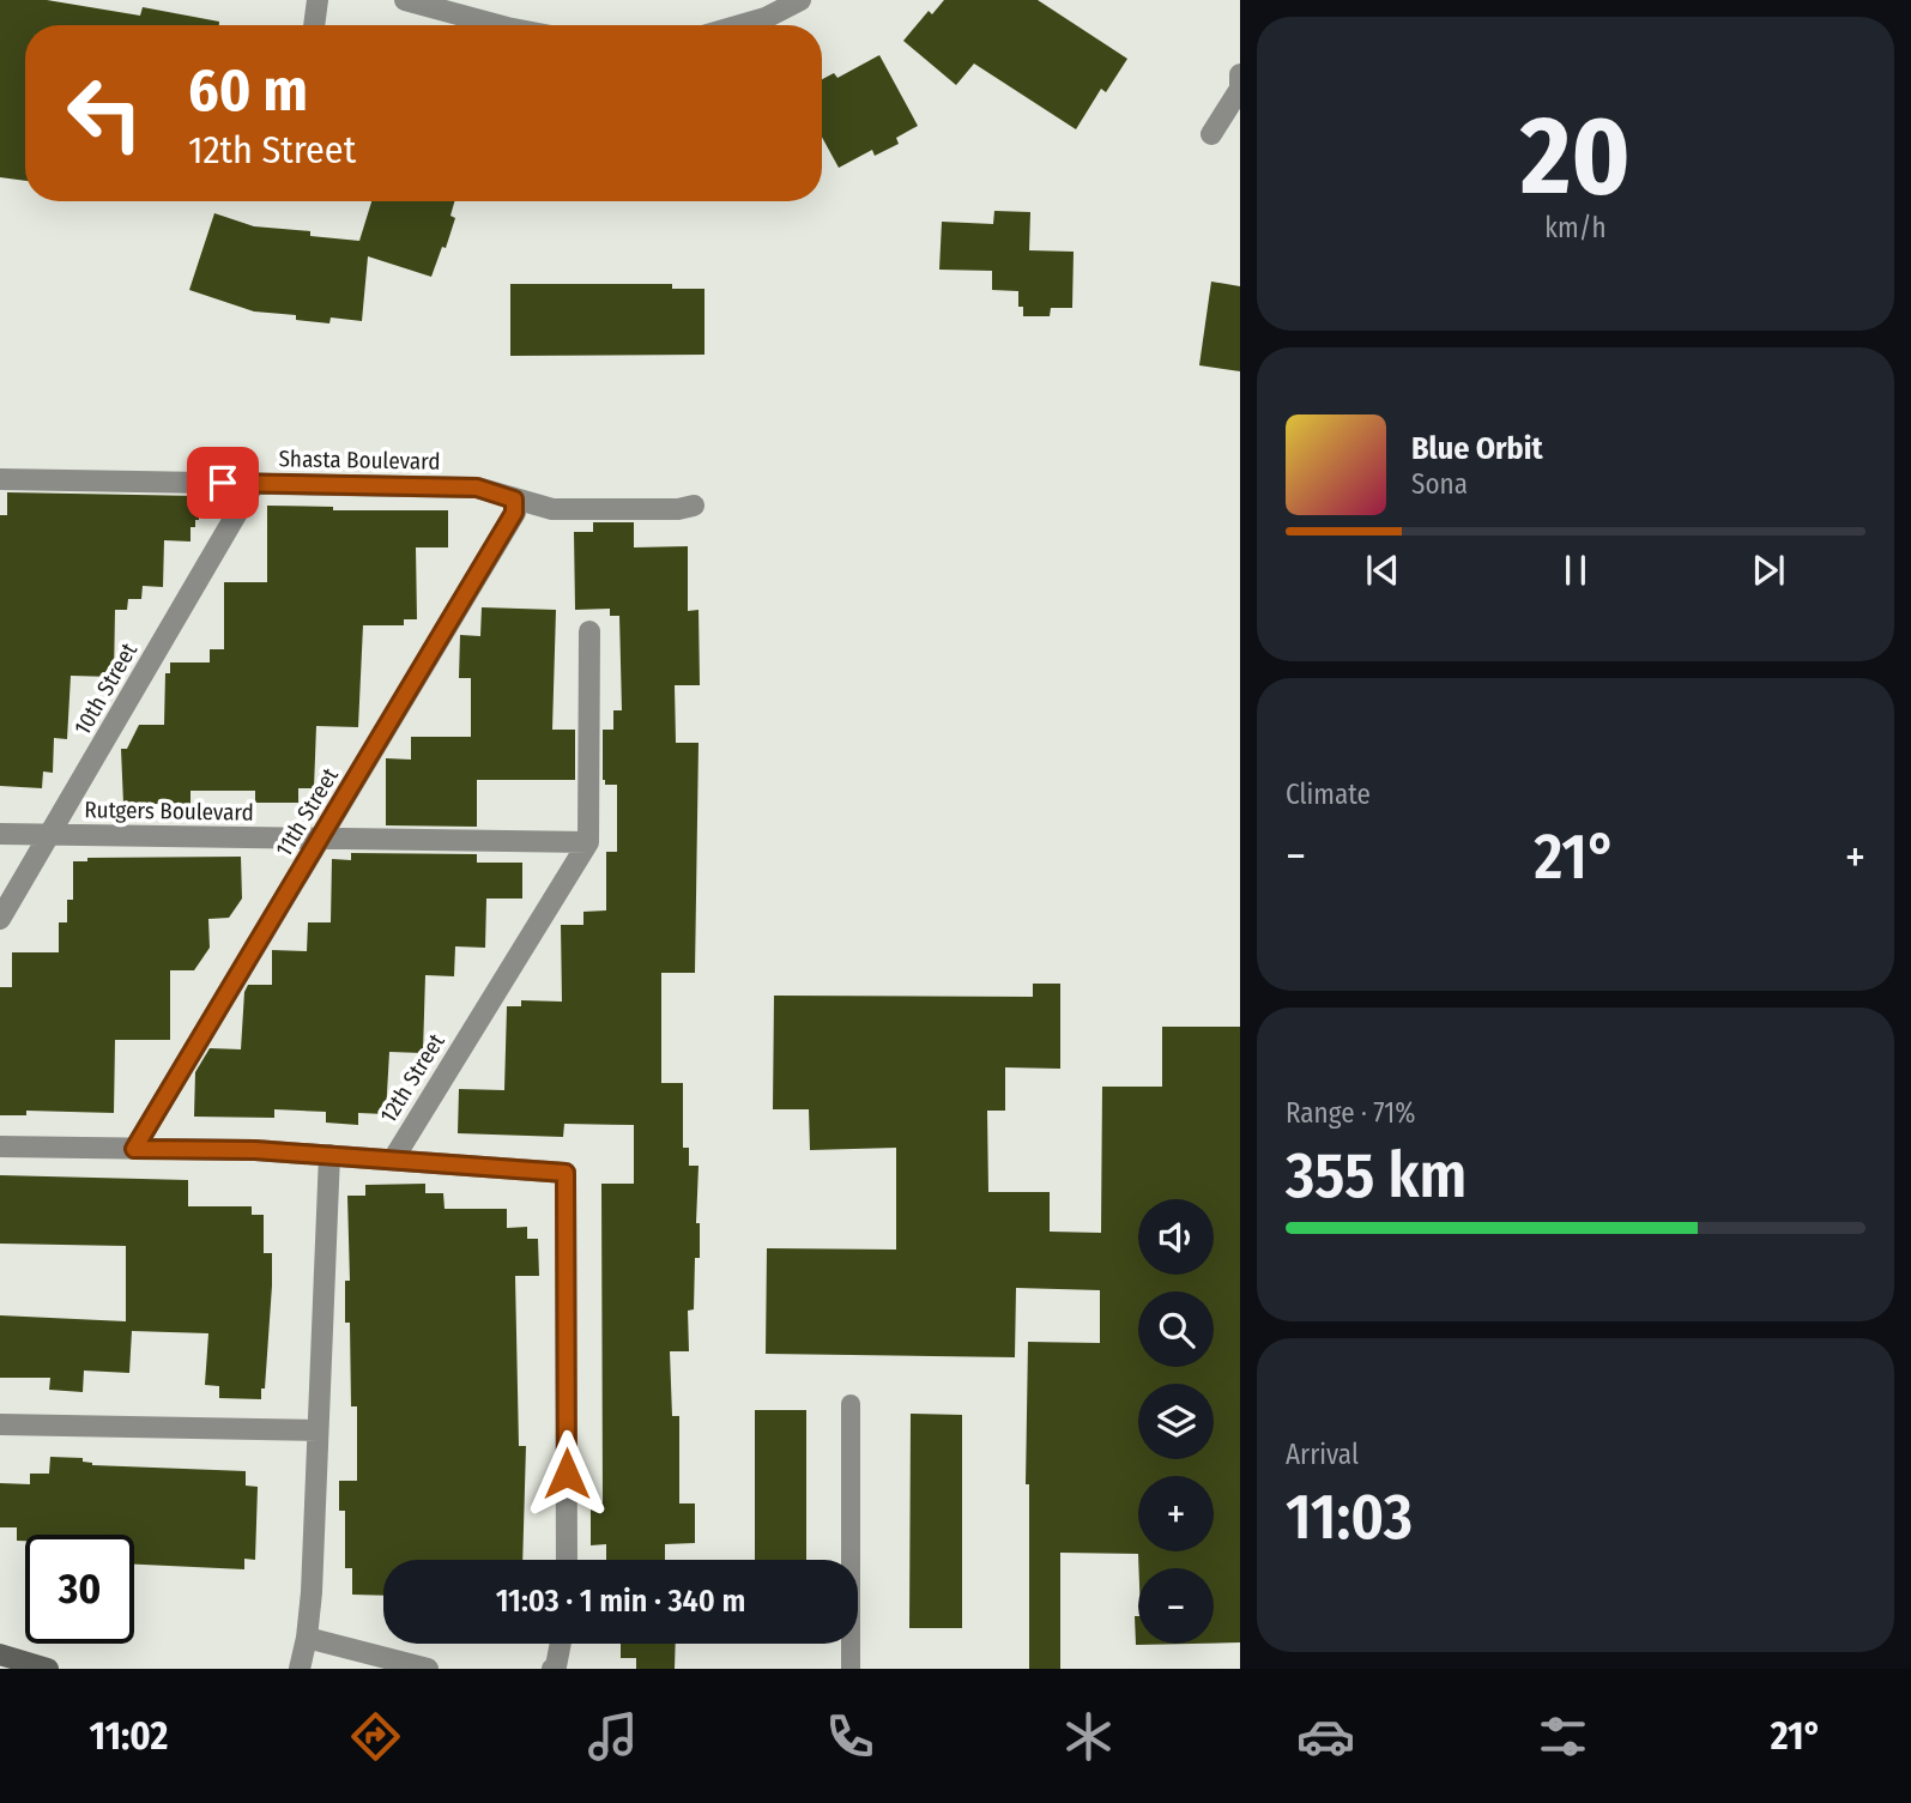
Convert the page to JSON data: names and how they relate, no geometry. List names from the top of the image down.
{
  "streets": {
    "street": [
      "Shasta Boulevard",
      "10th Street",
      "Rutgers Boulevard",
      "11th Street",
      "12th Street"
    ]
  },
  "crossings": [
    ["Shasta Boulevard", "10th Street"],
    ["Shasta Boulevard", "11th Street"],
    ["10th Street", "Rutgers Boulevard"],
    ["Rutgers Boulevard", "11th Street"],
    ["Rutgers Boulevard", "12th Street"]
  ],
  "page": {
    "tile": [
      ["20", "km/h"],
      "Climate",
      ["Range · 71%", "355 km"],
      ["Arrival", "11:03"]
    ],
    "turn": ["60 m", "12th Street"],
    "song": ["Blue Orbit", "Sona"],
    "heat": ["−", "21°", "+"],
    "map_buttons": ["+", "−"],
    "limit": "30",
    "trip": "11:03 · 1 min · 340 m",
    "tabs": ["11:02", "21°"]
  }
}
